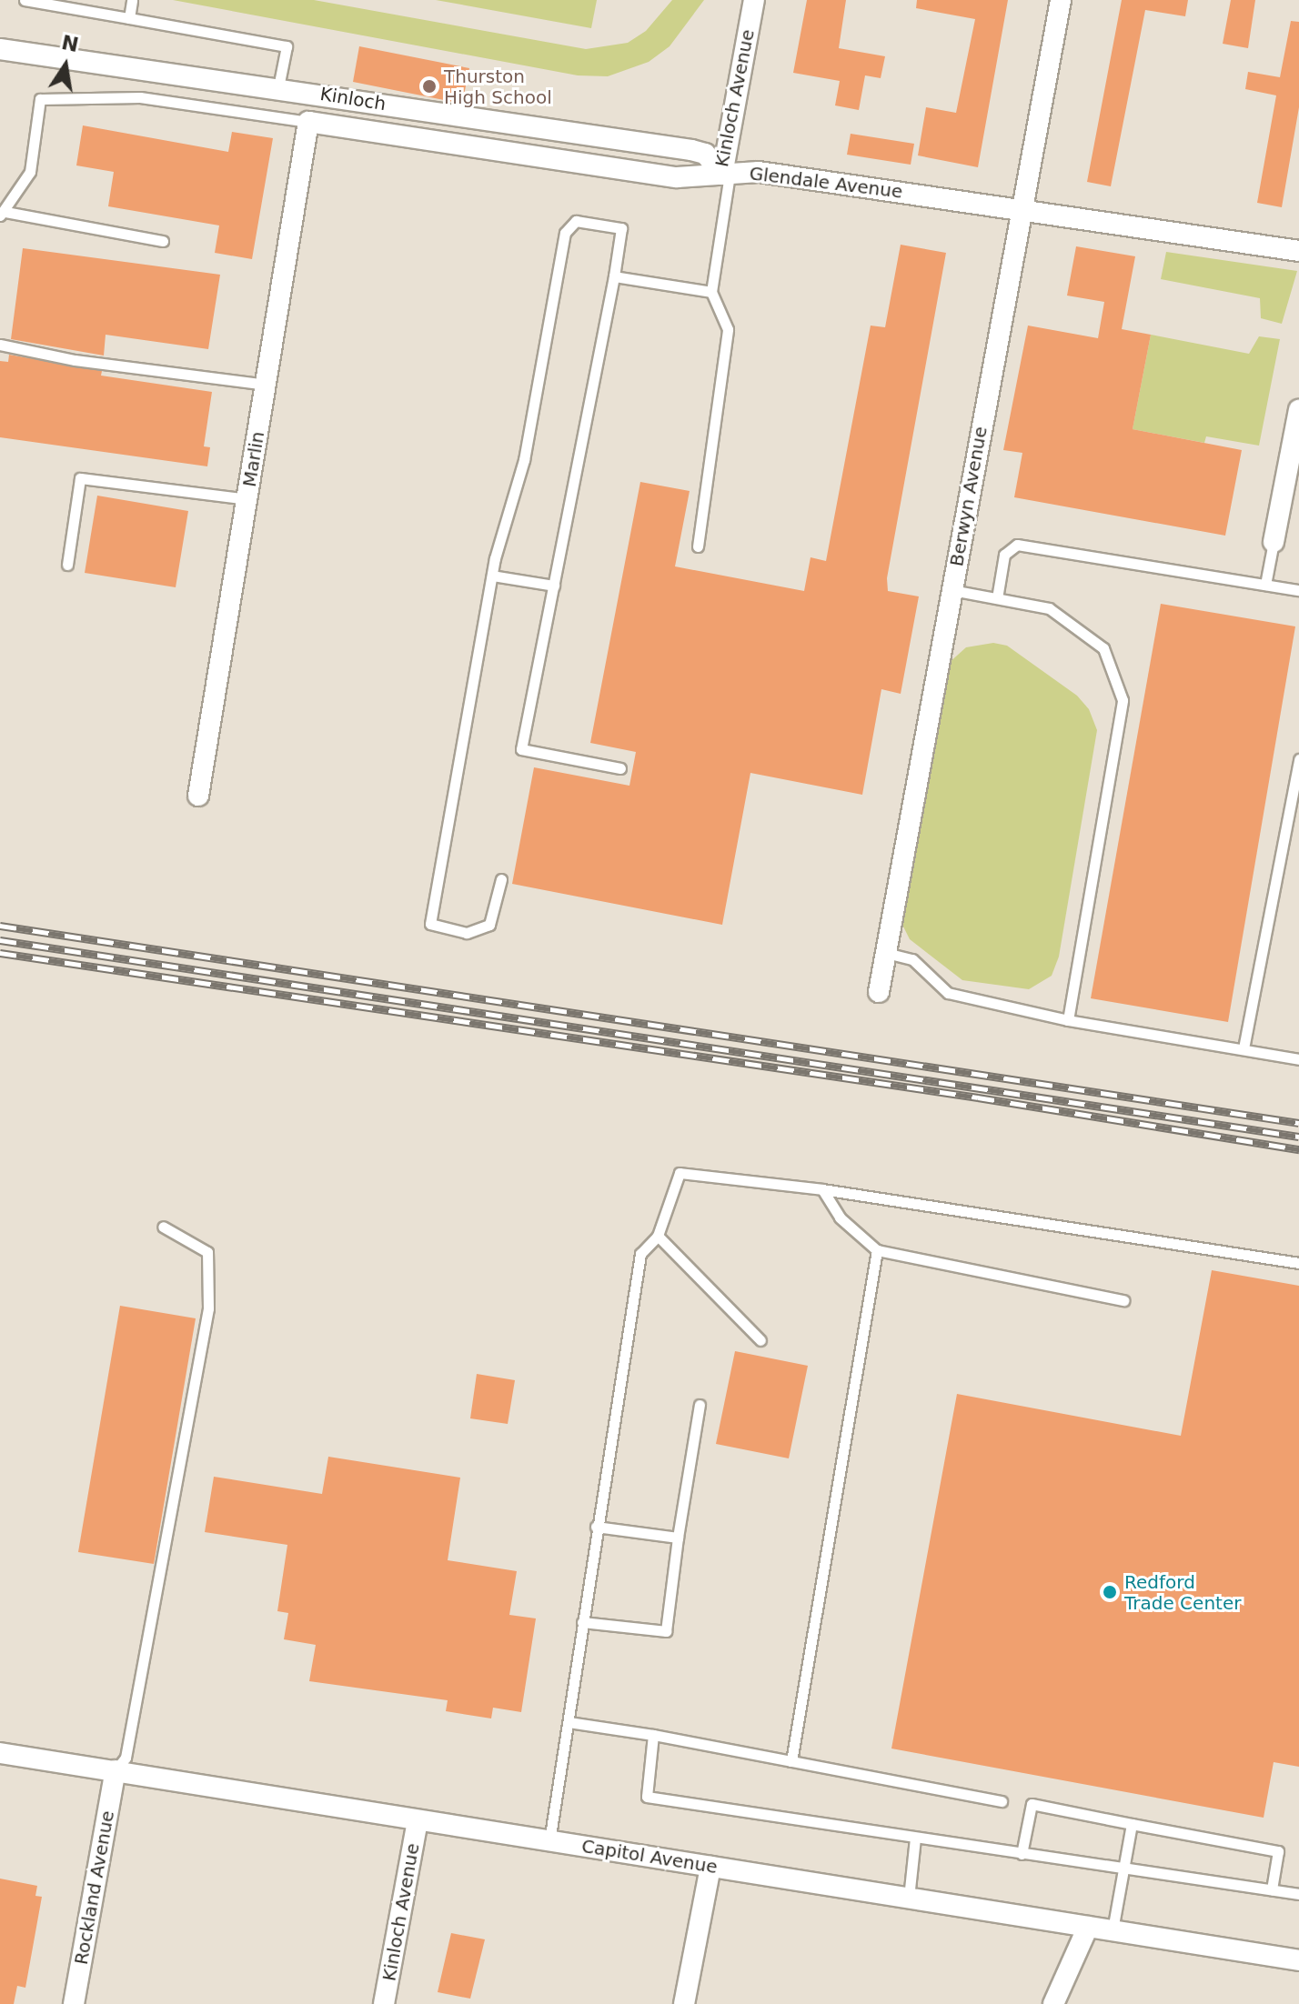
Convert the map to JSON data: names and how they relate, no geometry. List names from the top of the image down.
{
  "streets": {
    "street": [
      "Kinloch Avenue",
      "Kinloch",
      "Glendale Avenue",
      "Marlin",
      "Berwyn Avenue",
      "Capitol Avenue",
      "Rockland Avenue"
    ]
  },
  "crossings": [
    ["Kinloch Avenue", "Kinloch"],
    ["Kinloch Avenue", "Glendale Avenue"],
    ["Kinloch Avenue", "Capitol Avenue"],
    ["Glendale Avenue", "Marlin"],
    ["Glendale Avenue", "Berwyn Avenue"],
    ["Capitol Avenue", "Rockland Avenue"]
  ],
  "places": ["Thurston High School", "Redford Trade Center"],
  "north": "top"
}
